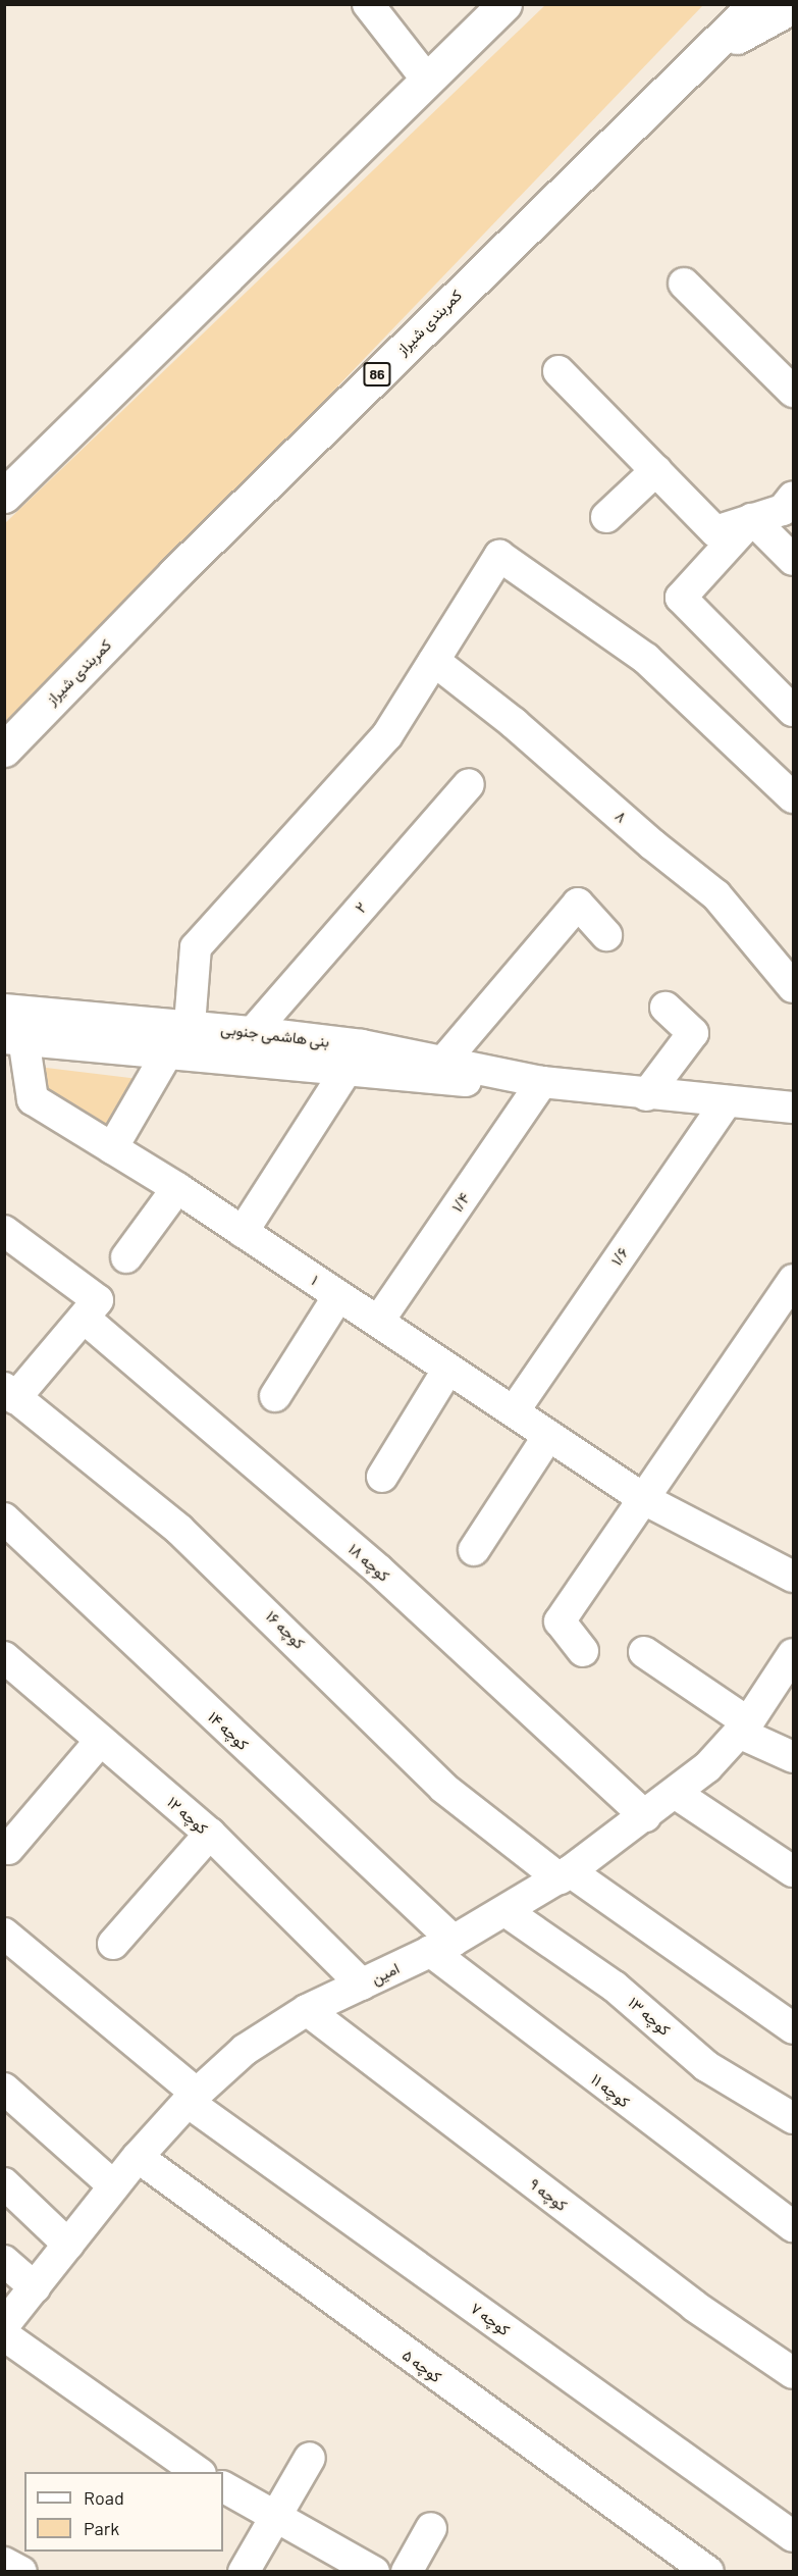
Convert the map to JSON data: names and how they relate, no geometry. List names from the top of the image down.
{
  "streets": {
    "highway": ["کمربندی شیراز", "86"],
    "street": [
      "۸",
      "۲",
      "بنی هاشمی جنوبی",
      "۱/۴",
      "۱/۶",
      "۱",
      "کوچه ۱۸",
      "کوچه ۱۶",
      "کوچه ۱۴",
      "کوچه ۱۲",
      "امین",
      "کوچه ۱۳",
      "کوچه ۱۱",
      "کوچه ۹",
      "کوچه ۷",
      "کوچه ۵"
    ]
  },
  "crossings": [
    ["۲", "بنی هاشمی جنوبی"],
    ["بنی هاشمی جنوبی", "۱/۴"],
    ["بنی هاشمی جنوبی", "۱/۶"],
    ["بنی هاشمی جنوبی", "۱"],
    ["۱/۴", "۱"],
    ["۱/۶", "۱"],
    ["کوچه ۱۸", "امین"],
    ["کوچه ۱۶", "امین"],
    ["کوچه ۱۴", "امین"],
    ["کوچه ۱۴", "کوچه ۱۱"],
    ["کوچه ۱۲", "امین"],
    ["امین", "کوچه ۱۳"],
    ["امین", "کوچه ۱۱"],
    ["امین", "کوچه ۹"],
    ["امین", "کوچه ۷"],
    ["امین", "کوچه ۵"]
  ],
  "legend": ["Road", "Park"]
}
